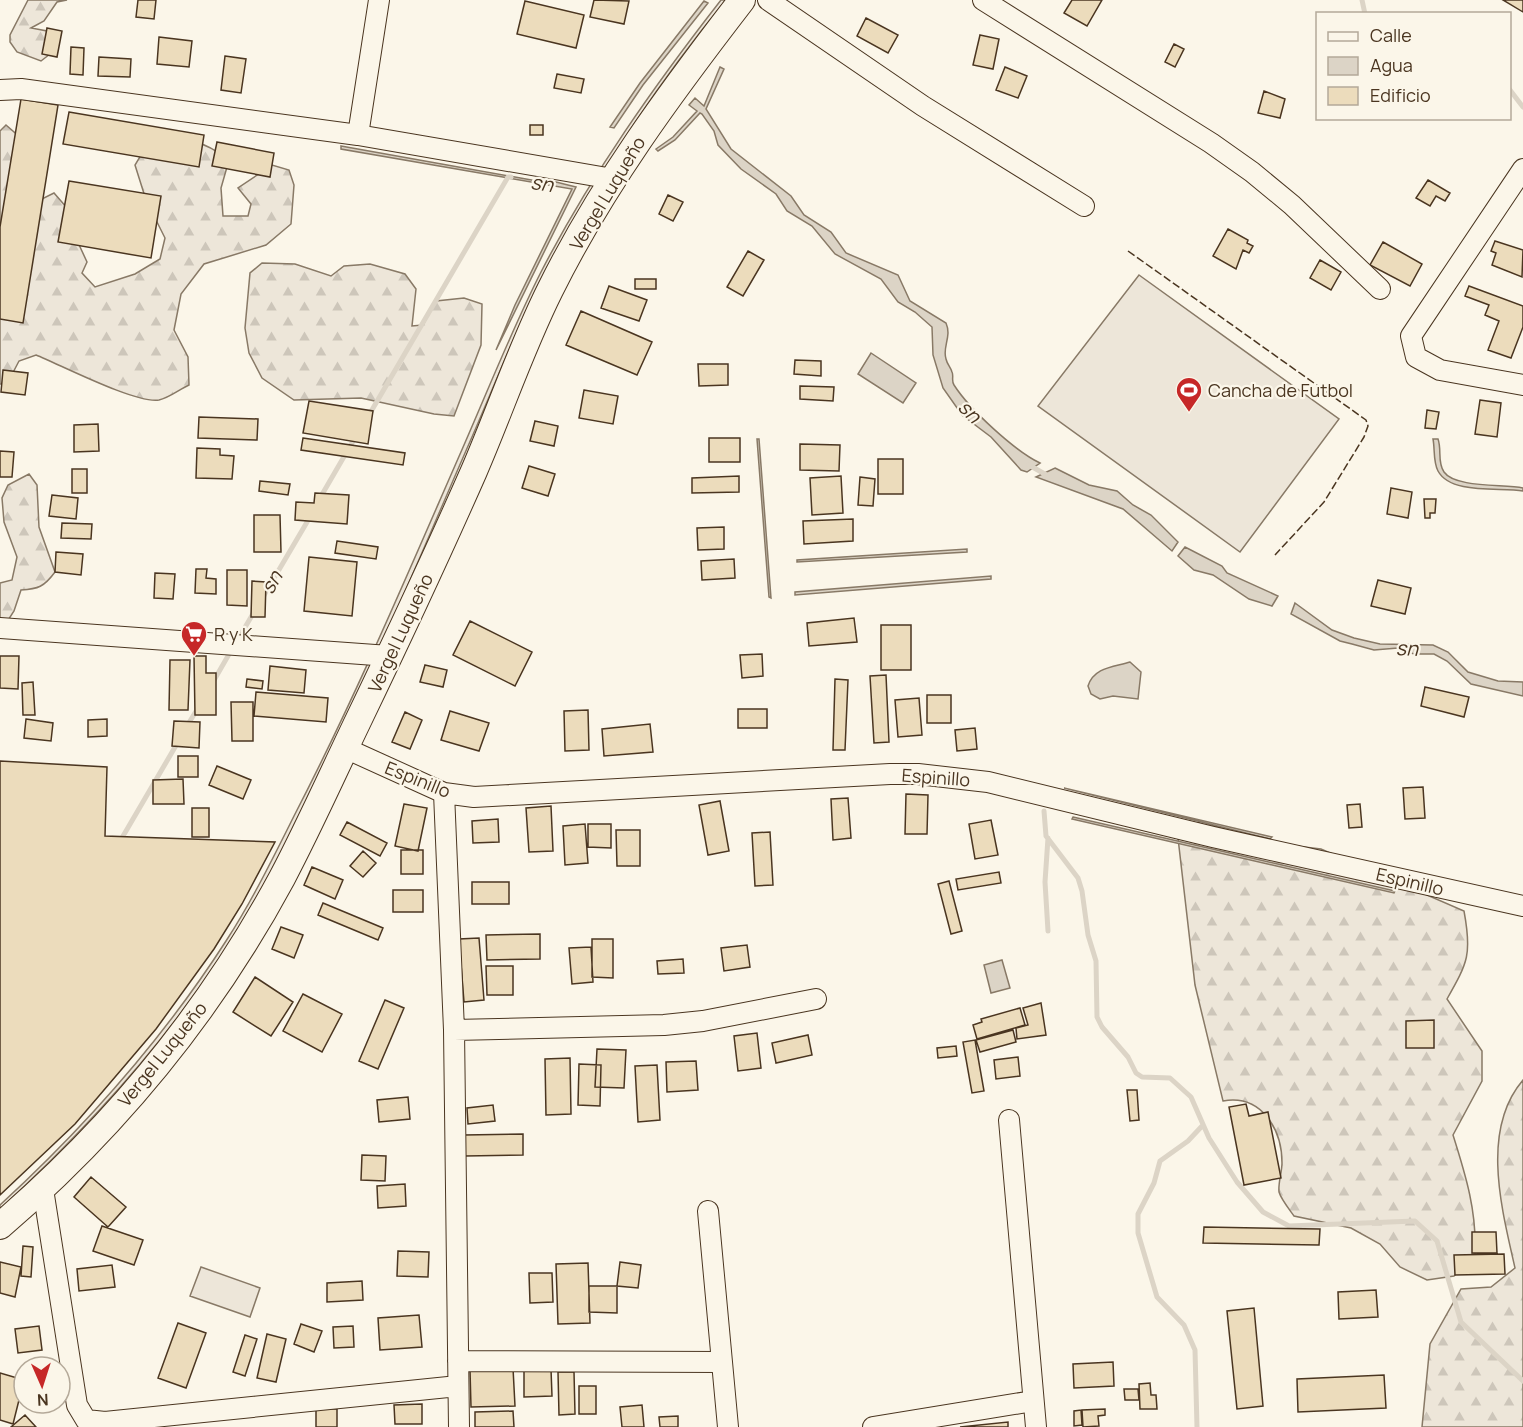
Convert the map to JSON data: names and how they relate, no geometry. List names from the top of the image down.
{
  "streets": {
    "main road": ["Vergel Luqueño"],
    "street": ["Espinillo"]
  },
  "crossings": [
    ["Vergel Luqueño", "Espinillo"]
  ],
  "water": ["sn"],
  "places": {
    "sports": ["Cancha de Futbol"],
    "supermarket": ["R y K"]
  },
  "legend": ["Calle", "Agua", "Edificio"],
  "north": "bottom"
}
